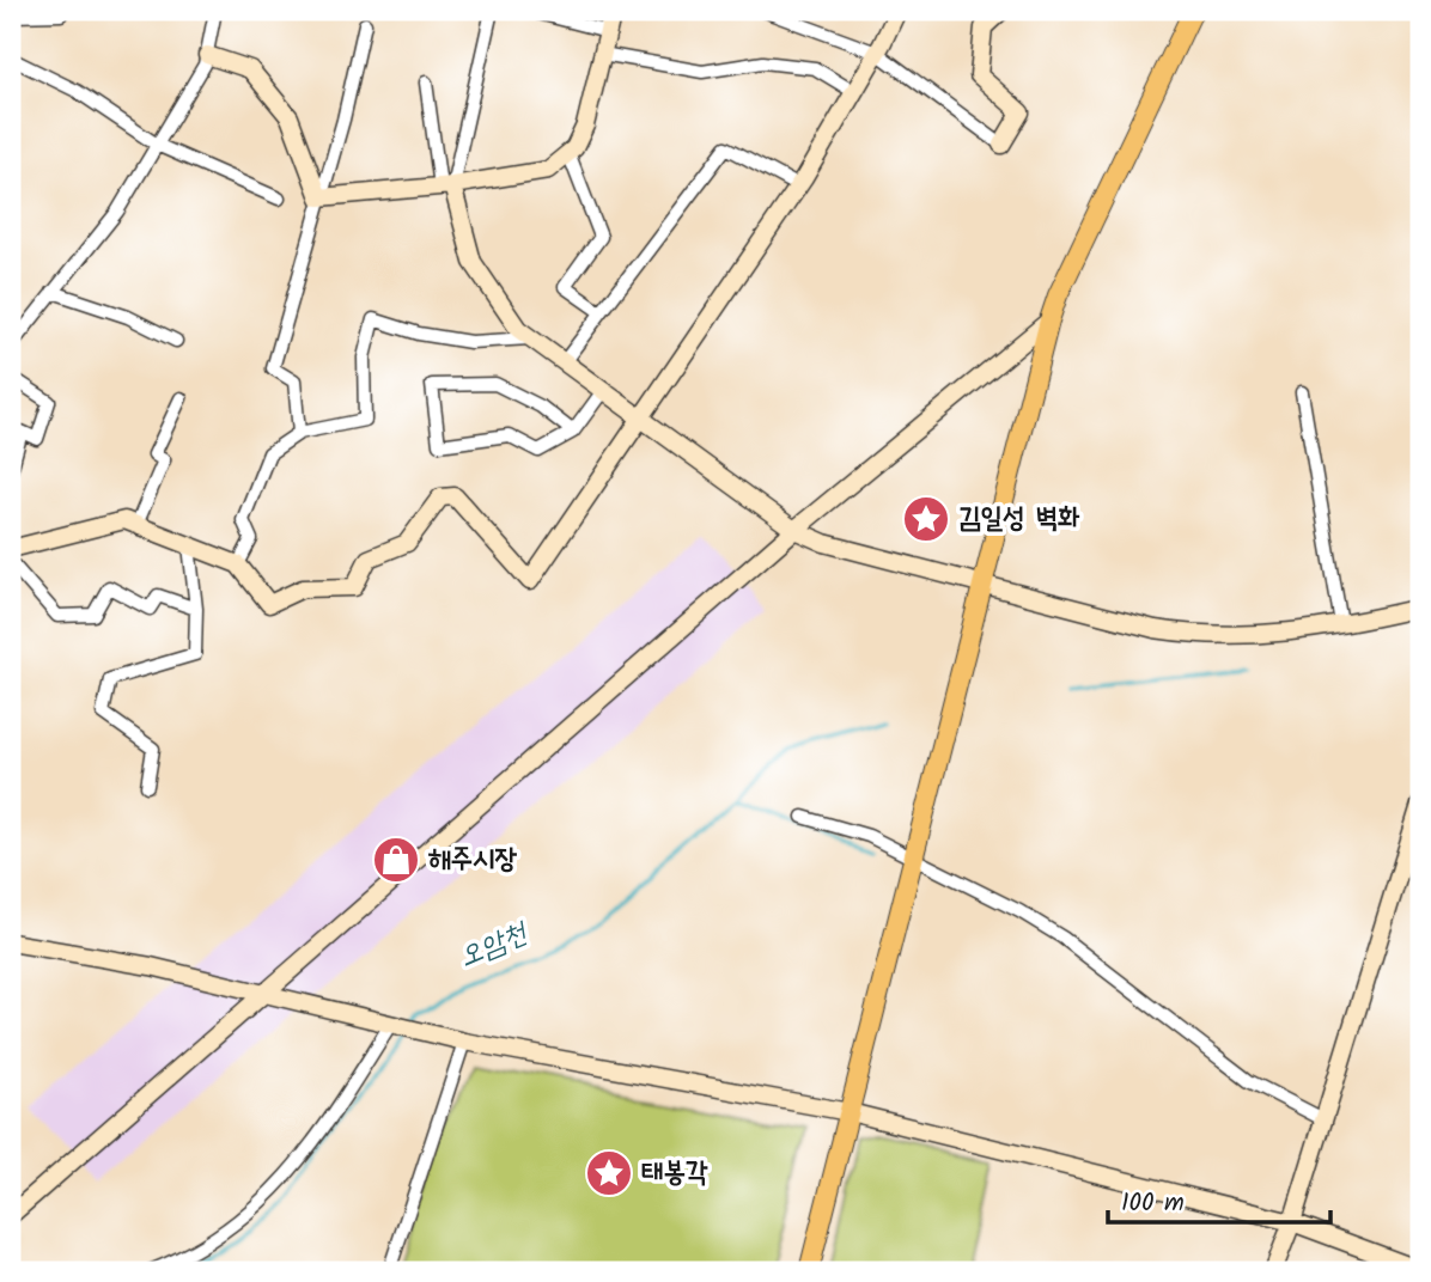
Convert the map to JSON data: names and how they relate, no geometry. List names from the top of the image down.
{
  "water": ["오암천"],
  "places": {
    "place": ["김일성 벽화", "태봉각"],
    "shop": ["해주시장"]
  },
  "scale_bar": "100 m"
}
